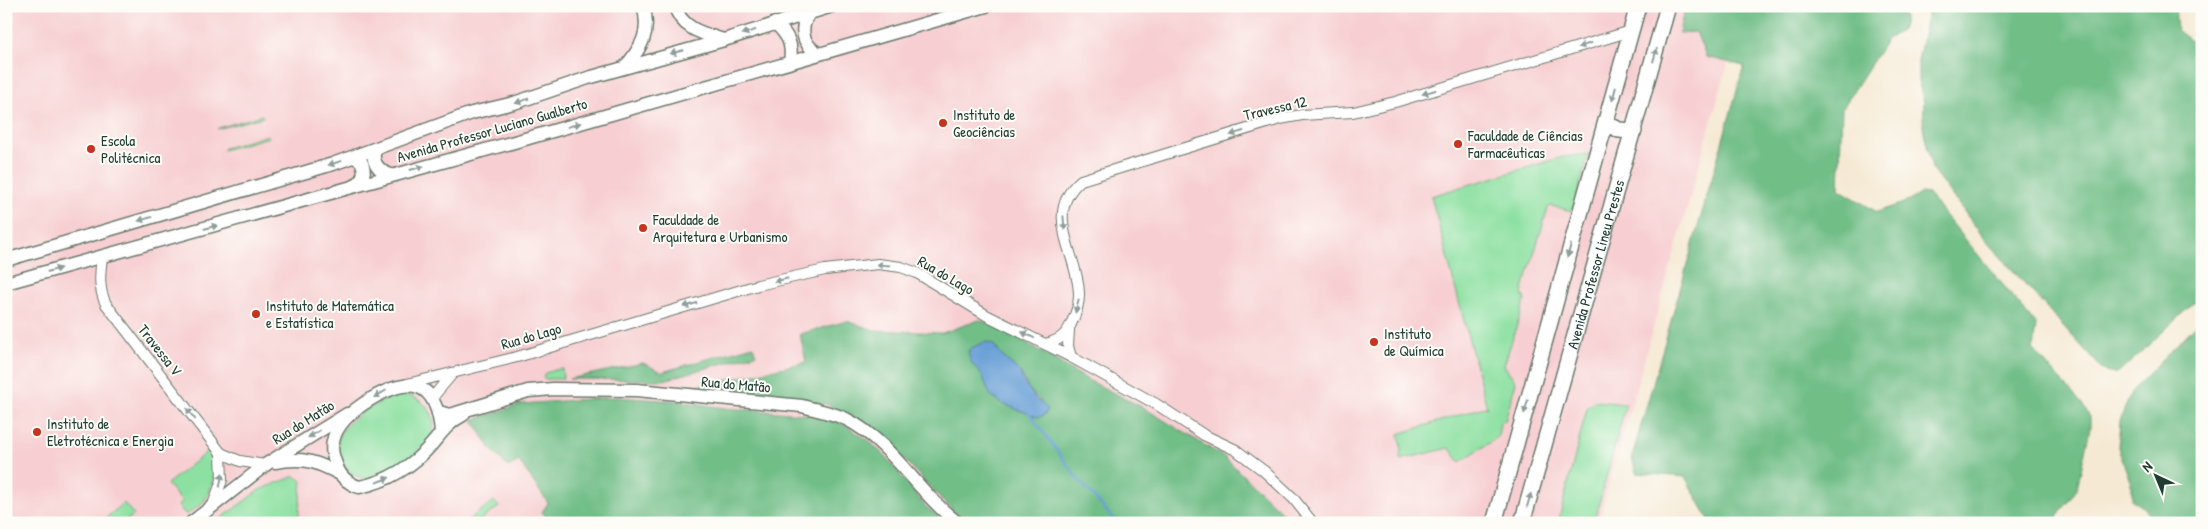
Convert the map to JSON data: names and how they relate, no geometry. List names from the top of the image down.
{
  "streets": {
    "main road": ["Avenida Professor Lineu Prestes"],
    "street": [
      "Travessa 12",
      "Avenida Professor Luciano Gualberto",
      "Rua do Lago",
      "Travessa V",
      "Rua do Matão"
    ]
  },
  "crossings": [
    ["Travessa 12", "Avenida Professor Lineu Prestes"],
    ["Travessa 12", "Rua do Lago"],
    ["Avenida Professor Luciano Gualberto", "Travessa V"],
    ["Rua do Lago", "Rua do Matão"]
  ],
  "one_way": ["Travessa 12", "Rua do Lago", "Travessa V"],
  "places": [
    "Instituto de Geociências",
    "Faculdade de Ciências Farmacêuticas",
    "Escola Politécnica",
    "Faculdade de Arquitetura e Urbanismo",
    "Instituto de Matemática e Estatística",
    "Instituto de Química",
    "Instituto de Eletrotécnica e Energia"
  ],
  "north": "top left"
}
